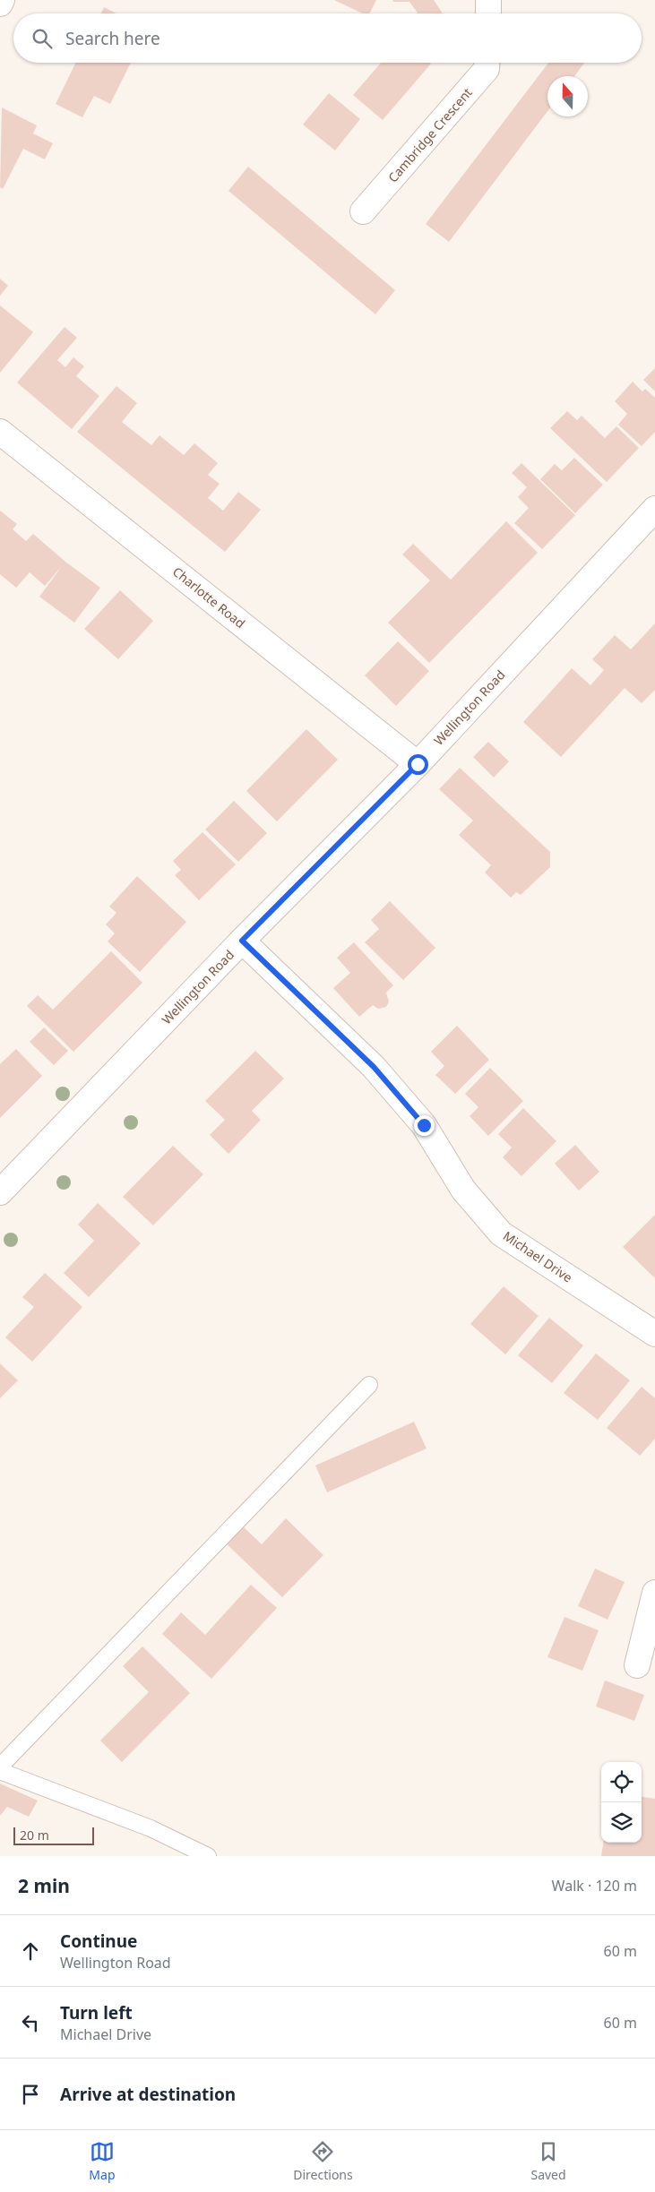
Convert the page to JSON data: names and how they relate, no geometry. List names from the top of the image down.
{
  "streets": {
    "street": [
      "Cambridge Crescent",
      "Charlotte Road",
      "Wellington Road",
      "Michael Drive"
    ]
  },
  "crossings": [
    ["Charlotte Road", "Wellington Road"],
    ["Wellington Road", "Michael Drive"]
  ],
  "scale_bar": "20 m",
  "north": "top",
  "page": {
    "search": "Search here",
    "scale": "20 m",
    "heading": ["2 min", "Walk · 120 m"],
    "list": [
      ["Continue", "Wellington Road", "60 m"],
      ["Turn left", "Michael Drive", "60 m"],
      "Arrive at destination"
    ],
    "nav": ["Map", "Directions", "Saved"]
  }
}
